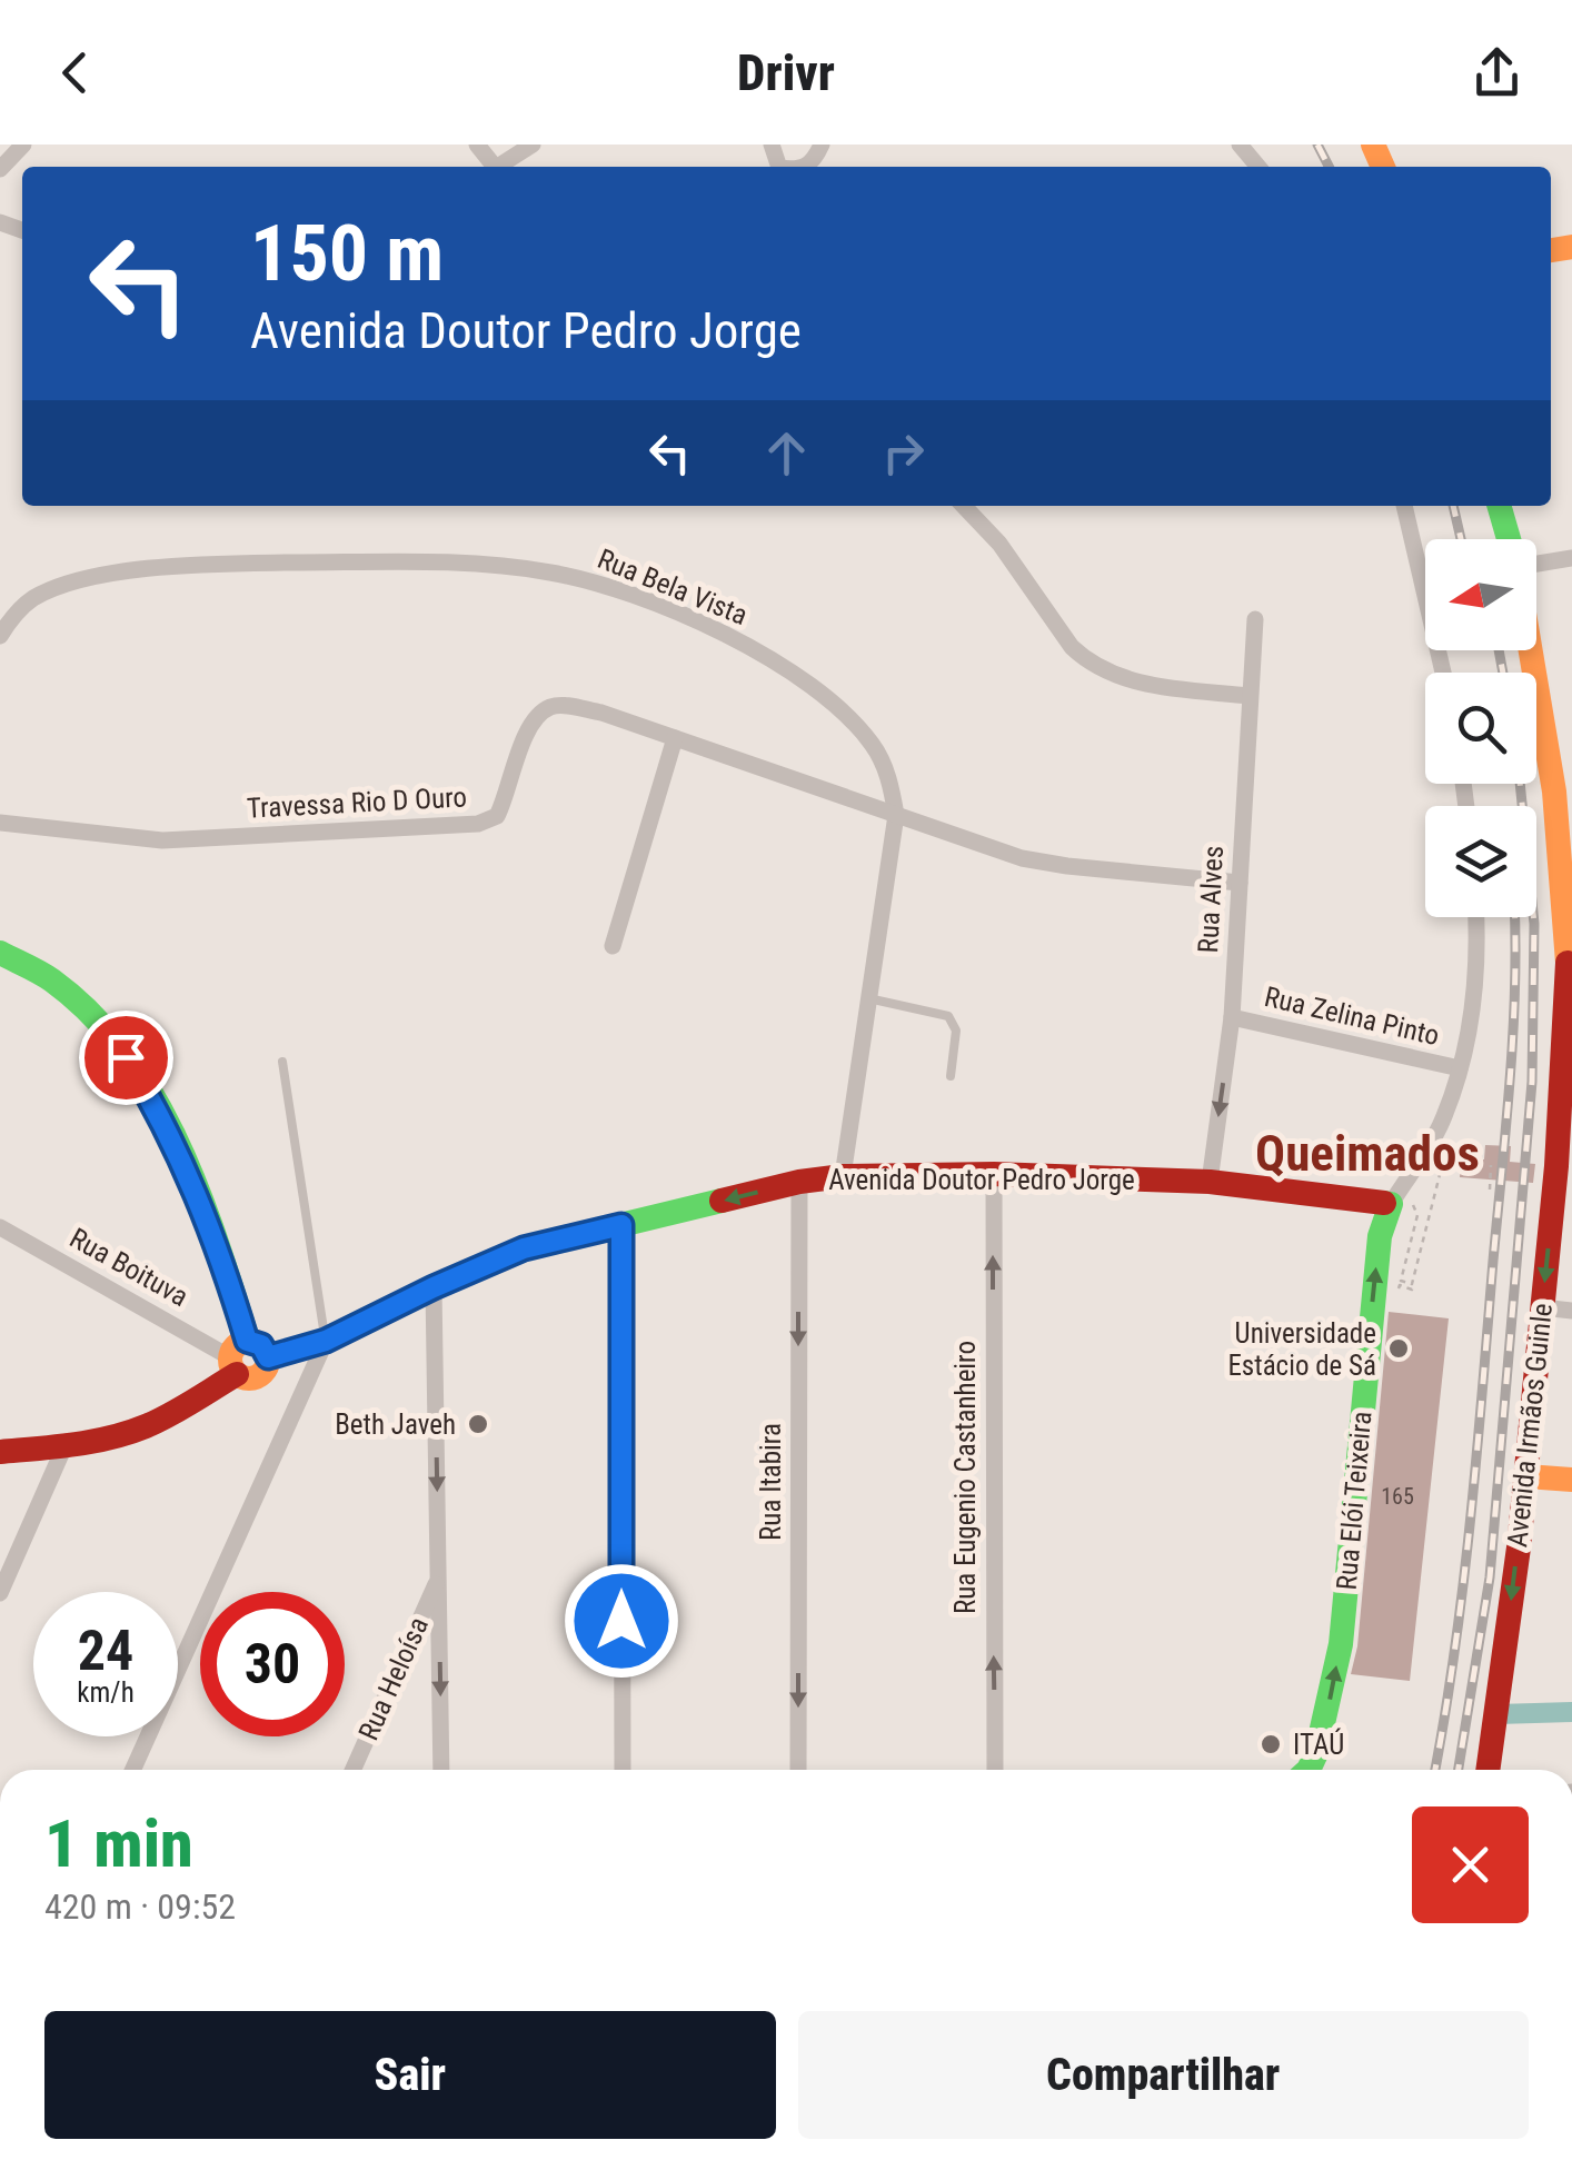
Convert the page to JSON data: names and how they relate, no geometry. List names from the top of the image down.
{
  "streets": {
    "main road": ["Avenida Doutor Pedro Jorge", "Avenida Irmãos Guinle", "Rua Elói Teixeira"],
    "street": [
      "Rua Bela Vista",
      "Travessa Rio D Ouro",
      "Rua Alves",
      "Rua Zelina Pinto",
      "Rua Boituva",
      "Rua Eugenio Castanheiro",
      "Rua Itabira",
      "Rua Heloísa"
    ]
  },
  "crossings": [
    ["Rua Bela Vista", "Travessa Rio D Ouro"],
    ["Rua Bela Vista", "Avenida Doutor Pedro Jorge"],
    ["Travessa Rio D Ouro", "Rua Alves"],
    ["Rua Alves", "Rua Zelina Pinto"],
    ["Rua Alves", "Avenida Doutor Pedro Jorge"],
    ["Rua Zelina Pinto", "Rua Elói Teixeira"],
    ["Avenida Doutor Pedro Jorge", "Rua Boituva"],
    ["Avenida Doutor Pedro Jorge", "Rua Eugenio Castanheiro"],
    ["Avenida Doutor Pedro Jorge", "Rua Itabira"],
    ["Avenida Doutor Pedro Jorge", "Rua Elói Teixeira"]
  ],
  "one_way": [
    "Avenida Irmãos Guinle",
    "Rua Eugenio Castanheiro",
    "Rua Itabira",
    "Rua Elói Teixeira"
  ],
  "districts": ["Queimados"],
  "places": ["Universidade Estácio de Sá", "Beth Javeh", "ITAÚ"],
  "house_numbers": ["165"],
  "north": "left",
  "page": {
    "header": "Drivr",
    "turn": ["150 m", "Avenida Doutor Pedro Jorge"],
    "speed": "24 km/h",
    "limit": "30",
    "heading": ["1 min", "420 m · 09:52"],
    "buttons": ["Sair", "Compartilhar"]
  }
}
